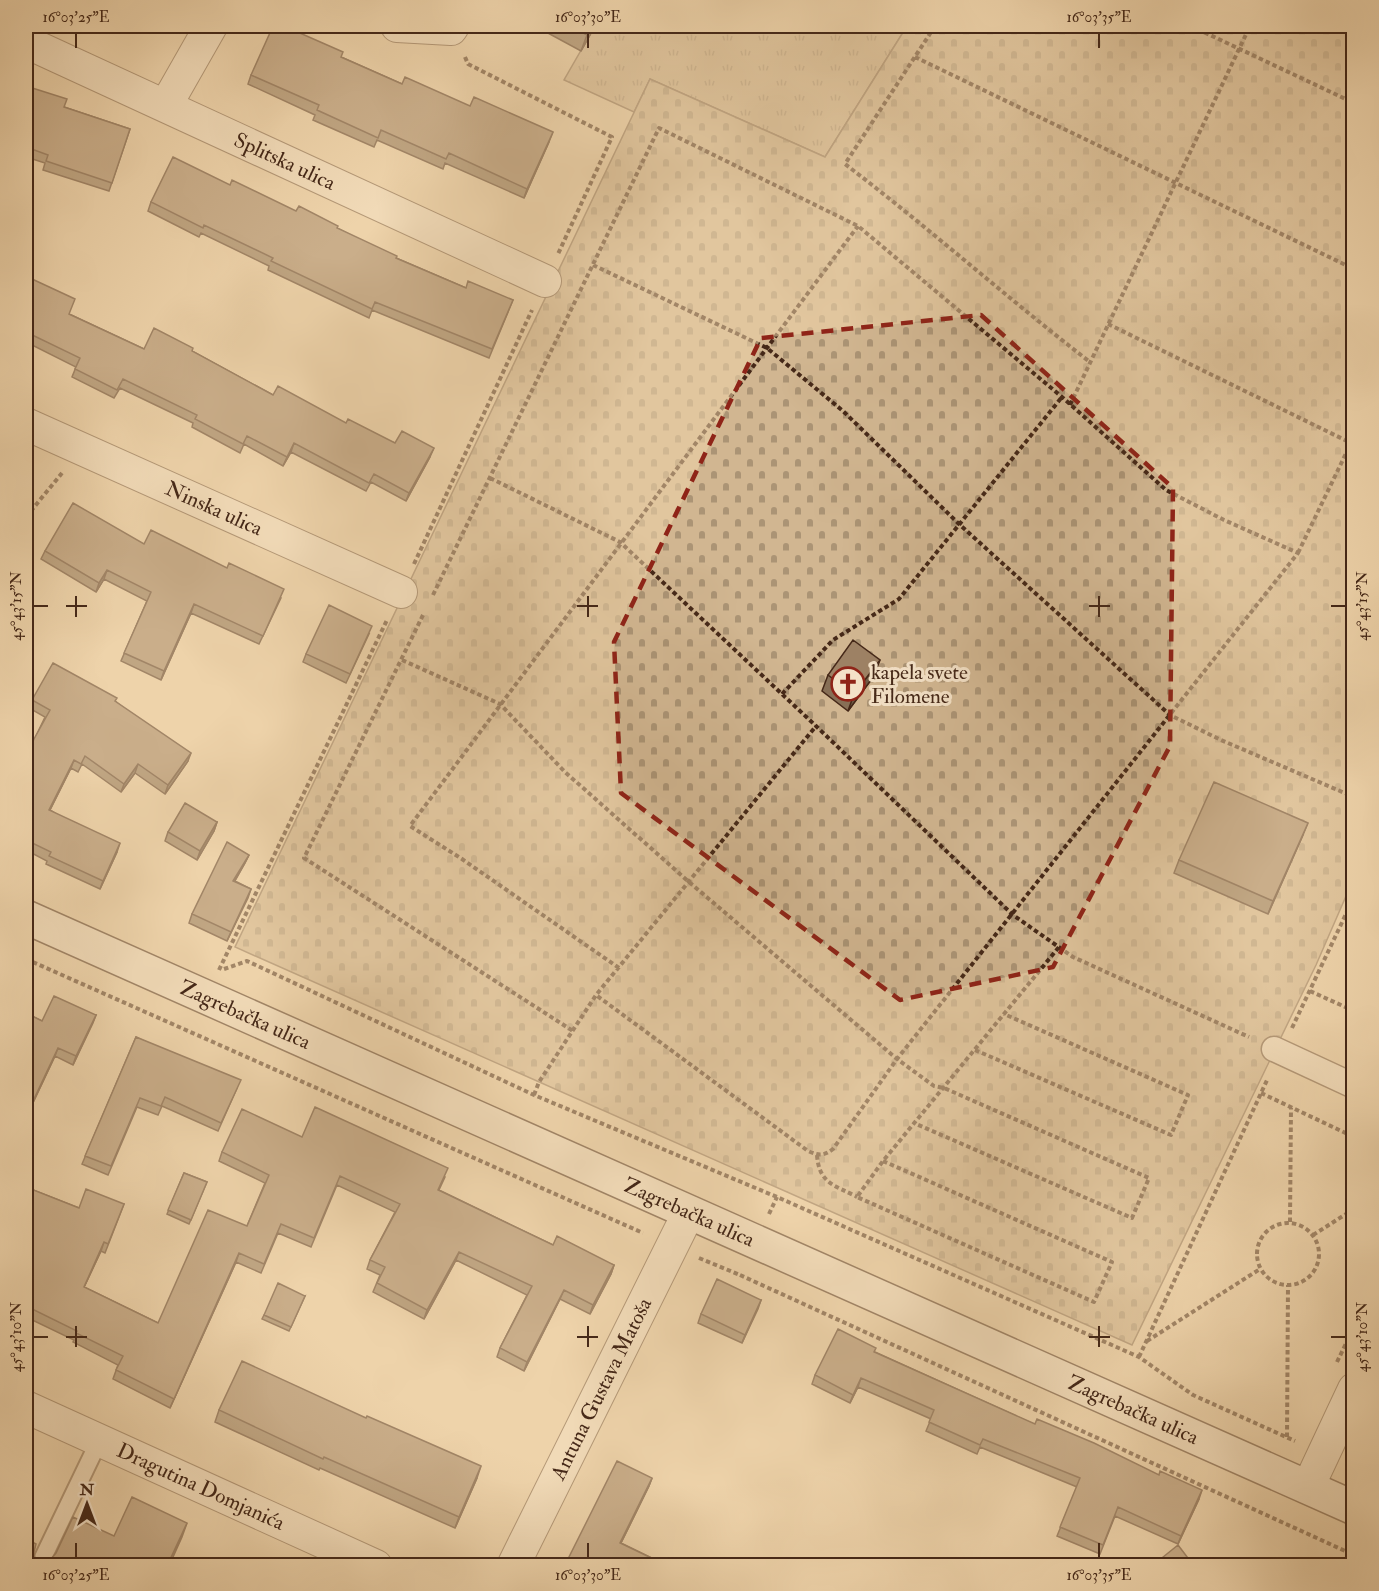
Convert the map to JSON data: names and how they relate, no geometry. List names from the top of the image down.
{
  "streets": {
    "main road": ["Zagrebačka ulica"],
    "street": [
      "Splitska ulica",
      "Ninska ulica",
      "Antuna Gustava Matoša",
      "Dragutina Domjanića"
    ]
  },
  "crossings": [
    ["Zagrebačka ulica", "Antuna Gustava Matoša"]
  ],
  "places": {
    "church": ["kapela svete Filomene"]
  },
  "north": "top",
  "coordinates": [
    "16°03'25\"E",
    "16°03'30\"E",
    "16°03'35\"E",
    "45°43'15\"N",
    "45°43'10\"N"
  ]
}
